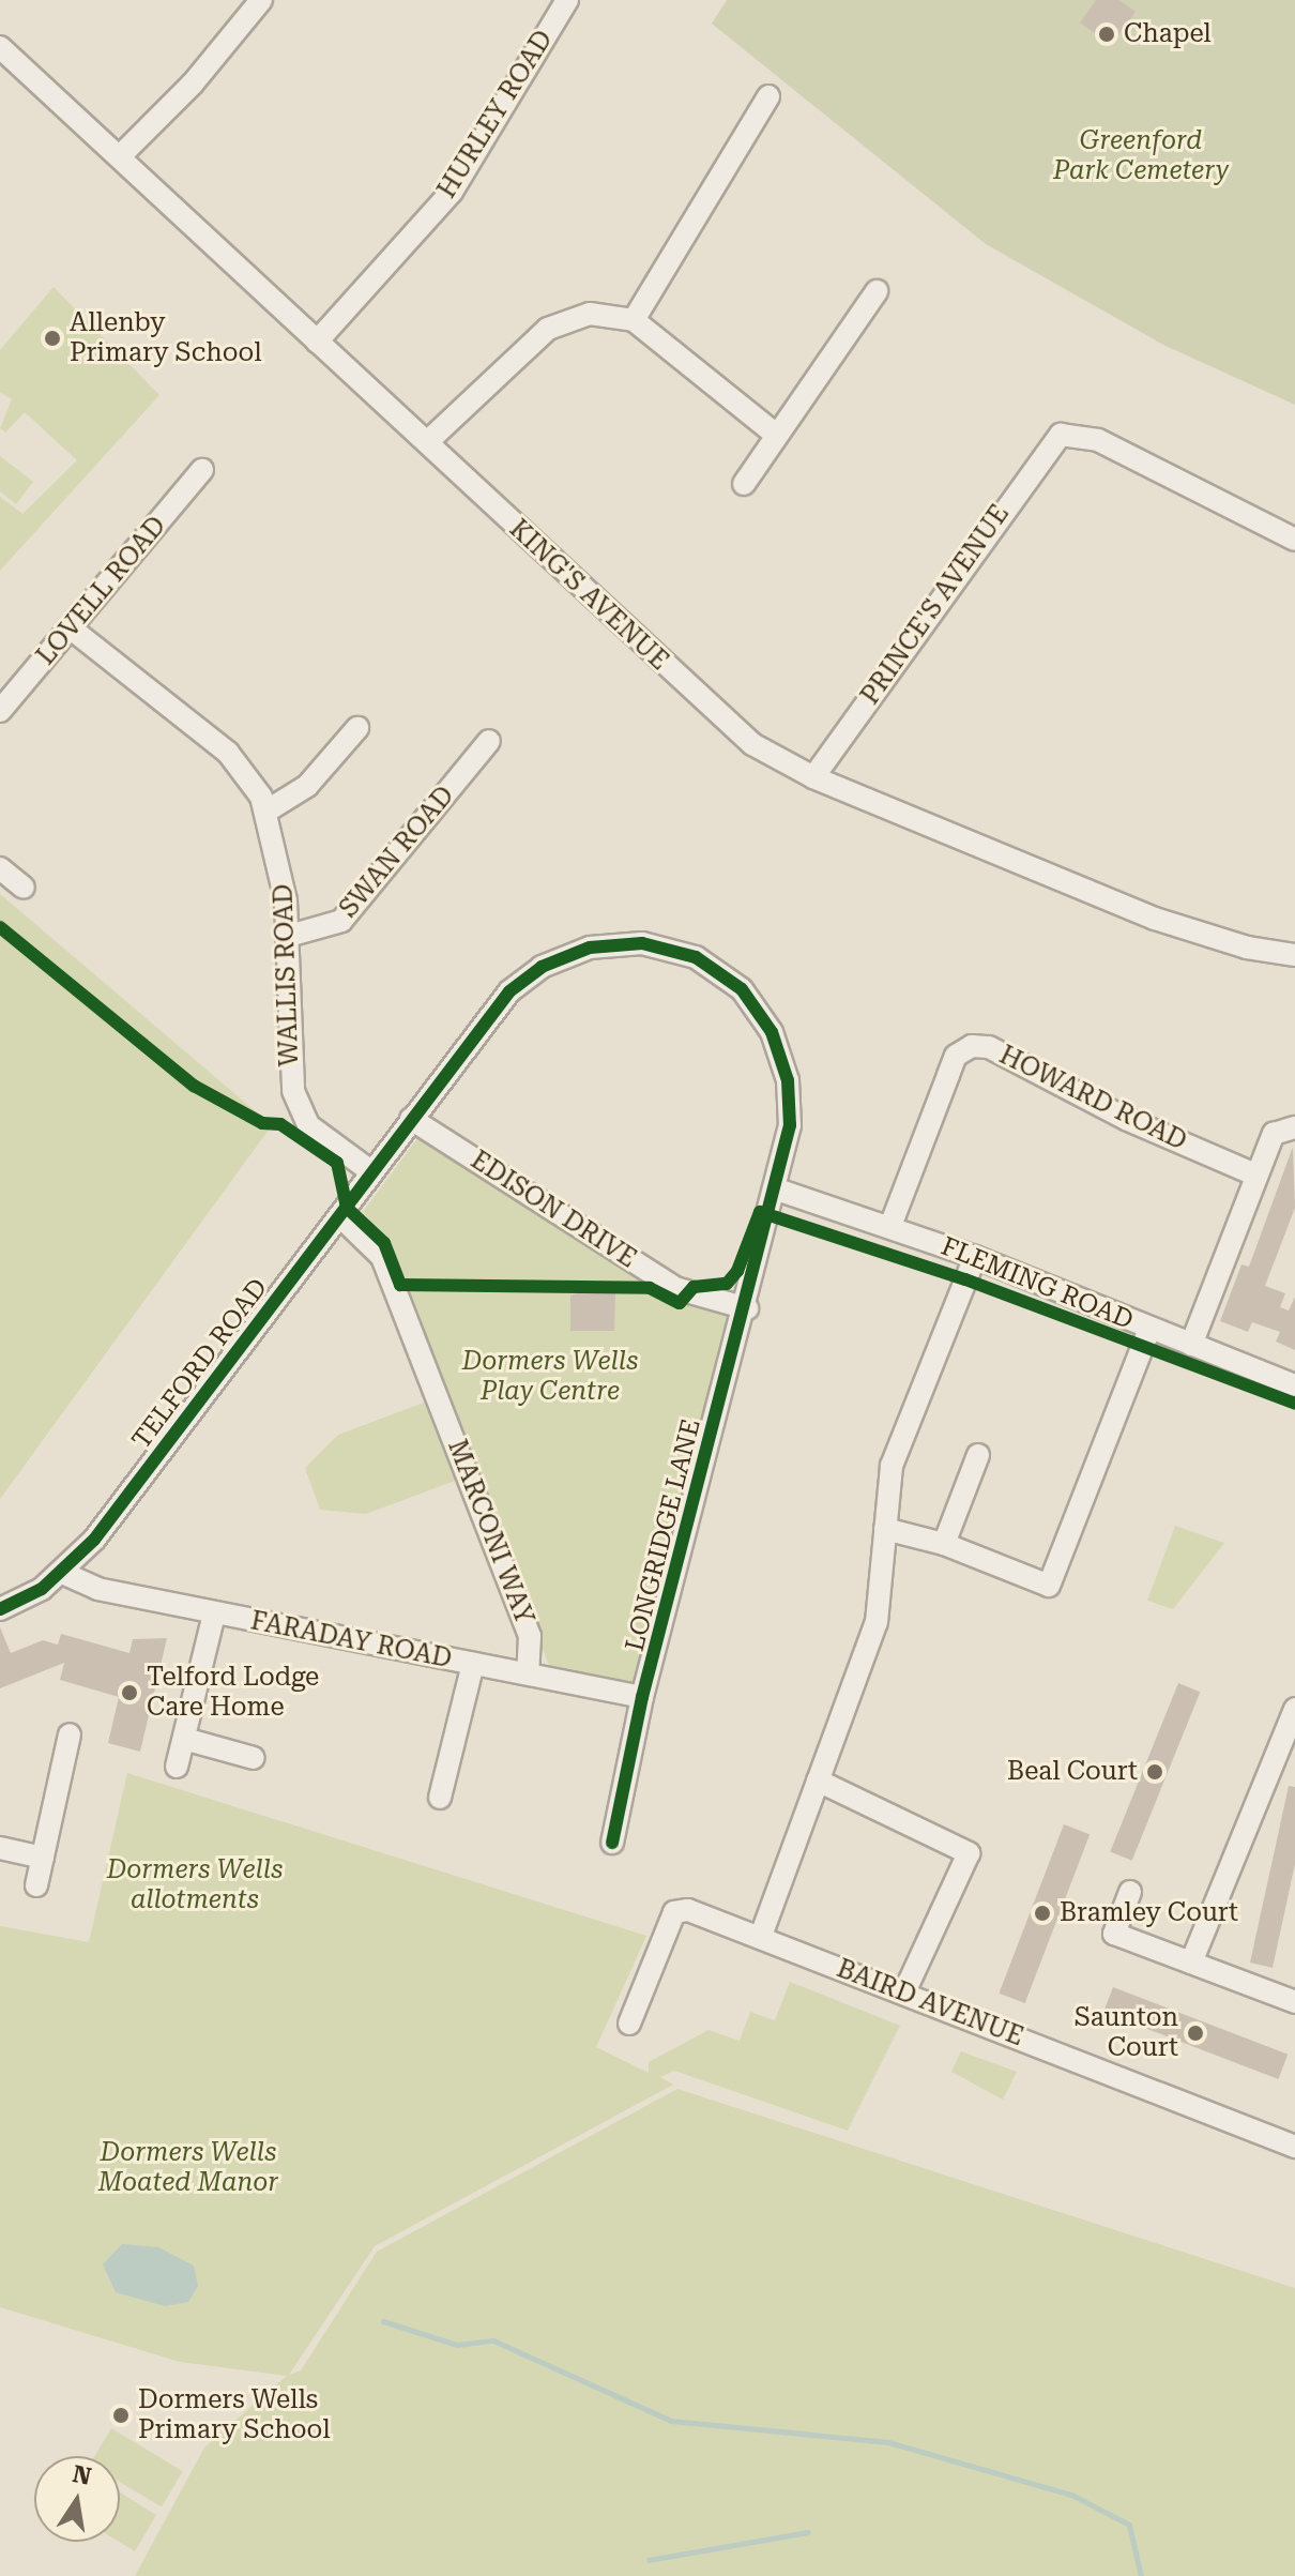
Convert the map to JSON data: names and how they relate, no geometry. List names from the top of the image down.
{
  "streets": {
    "street": [
      "HURLEY ROAD",
      "LOVELL ROAD",
      "KING'S AVENUE",
      "PRINCE'S AVENUE",
      "SWAN ROAD",
      "WALLIS ROAD",
      "HOWARD ROAD",
      "EDISON DRIVE",
      "FLEMING ROAD",
      "TELFORD ROAD",
      "MARCONI WAY",
      "LONGRIDGE LANE",
      "FARADAY ROAD",
      "BAIRD AVENUE"
    ]
  },
  "crossings": [
    ["HURLEY ROAD", "KING'S AVENUE"],
    ["LOVELL ROAD", "WALLIS ROAD"],
    ["KING'S AVENUE", "PRINCE'S AVENUE"],
    ["SWAN ROAD", "WALLIS ROAD"],
    ["WALLIS ROAD", "TELFORD ROAD"],
    ["HOWARD ROAD", "FLEMING ROAD"],
    ["EDISON DRIVE", "TELFORD ROAD"],
    ["EDISON DRIVE", "LONGRIDGE LANE"],
    ["FLEMING ROAD", "TELFORD ROAD"],
    ["FLEMING ROAD", "LONGRIDGE LANE"],
    ["TELFORD ROAD", "MARCONI WAY"],
    ["TELFORD ROAD", "LONGRIDGE LANE"],
    ["TELFORD ROAD", "FARADAY ROAD"],
    ["MARCONI WAY", "FARADAY ROAD"],
    ["LONGRIDGE LANE", "FARADAY ROAD"]
  ],
  "parks": [
    "Greenford Park Cemetery",
    "Dormers Wells Play Centre",
    "Dormers Wells allotments",
    "Dormers Wells Moated Manor"
  ],
  "places": [
    "Chapel",
    "Allenby Primary School",
    "Telford Lodge Care Home",
    "Beal Court",
    "Bramley Court",
    "Saunton Court",
    "Dormers Wells Primary School"
  ],
  "north": "top"
}
